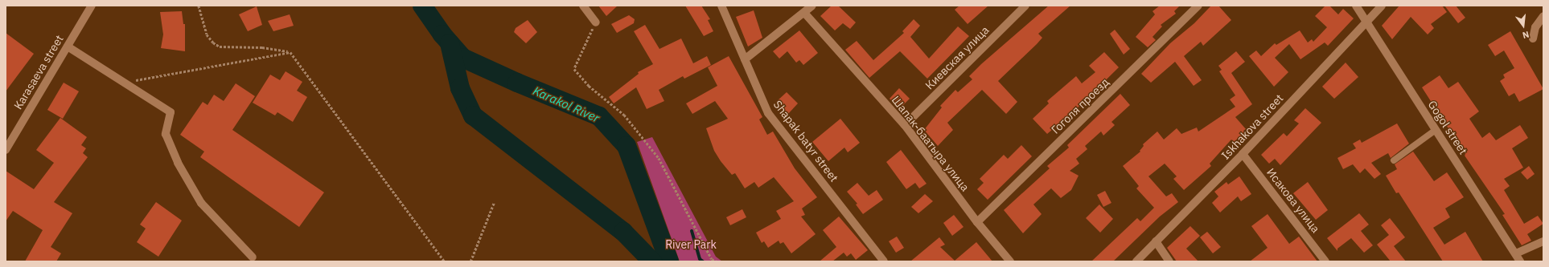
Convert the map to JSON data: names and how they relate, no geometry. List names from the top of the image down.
{
  "streets": {
    "street": [
      "Киевская улица",
      "Karasaeva street",
      "Гоголя проезд",
      "Iskhakova street",
      "Gogol street",
      "Shapak batyr street",
      "Шапак-баатыра улица",
      "Исакова улица"
    ]
  },
  "crossings": [
    ["Киевская улица", "Шапак-баатыра улица"],
    ["Гоголя проезд", "Шапак-баатыра улица"],
    ["Iskhakova street", "Gogol street"],
    ["Iskhakova street", "Исакова улица"]
  ],
  "water": ["Karakol River"],
  "parks": ["River Park"],
  "north": "bottom"
}
